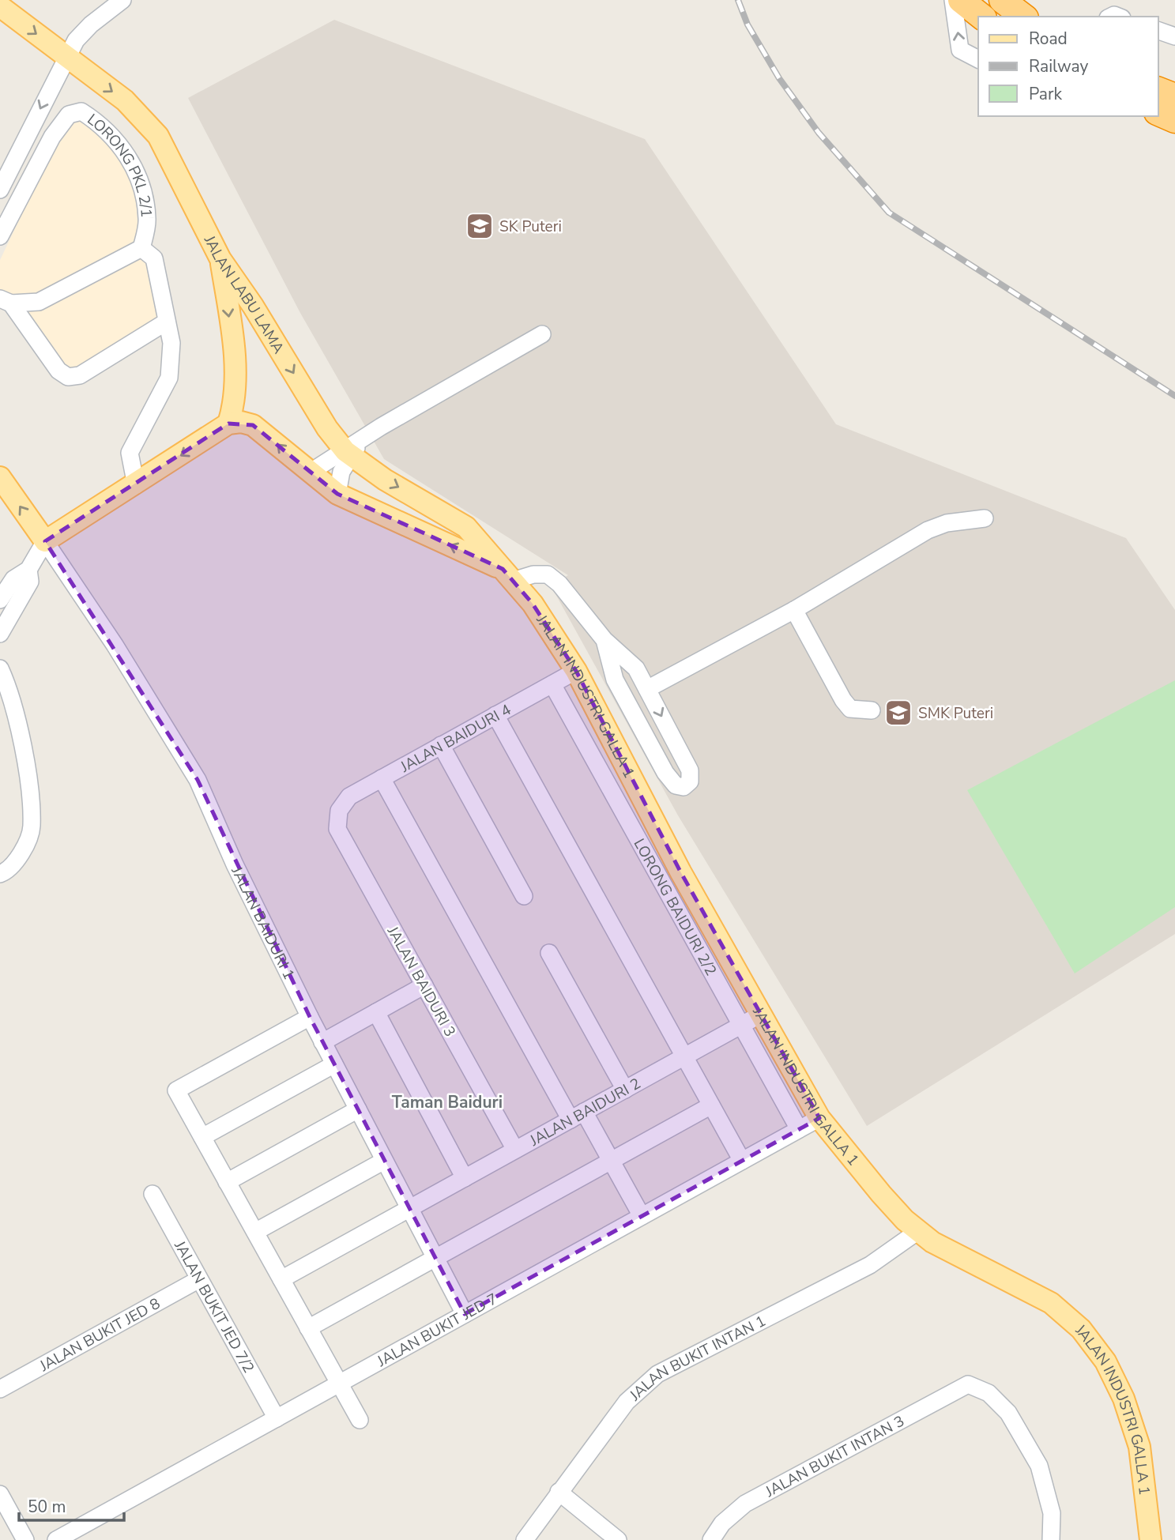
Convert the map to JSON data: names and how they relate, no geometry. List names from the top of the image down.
{
  "streets": {
    "main road": ["JALAN LABU LAMA", "JALAN INDUSTRI GALLA 1"],
    "street": [
      "LORONG PKL 2/1",
      "JALAN BAIDURI 4",
      "LORONG BAIDURI 2/2",
      "JALAN BAIDURI 1",
      "JALAN BAIDURI 3",
      "JALAN BAIDURI 2",
      "JALAN BUKIT JED 7/2",
      "JALAN BUKIT JED 7",
      "JALAN BUKIT JED 8",
      "JALAN BUKIT INTAN 1",
      "JALAN BUKIT INTAN 3"
    ]
  },
  "crossings": [
    ["JALAN LABU LAMA", "JALAN INDUSTRI GALLA 1"],
    ["JALAN INDUSTRI GALLA 1", "JALAN BAIDURI 4"],
    ["JALAN INDUSTRI GALLA 1", "JALAN BAIDURI 2"],
    ["JALAN INDUSTRI GALLA 1", "JALAN BUKIT JED 7"],
    ["JALAN INDUSTRI GALLA 1", "JALAN BUKIT INTAN 1"],
    ["JALAN BAIDURI 4", "LORONG BAIDURI 2/2"],
    ["JALAN BAIDURI 4", "JALAN BAIDURI 3"],
    ["LORONG BAIDURI 2/2", "JALAN BAIDURI 2"],
    ["LORONG BAIDURI 2/2", "JALAN BUKIT JED 7"],
    ["JALAN BAIDURI 1", "JALAN BAIDURI 2"],
    ["JALAN BAIDURI 1", "JALAN BUKIT JED 7"],
    ["JALAN BAIDURI 3", "JALAN BAIDURI 2"],
    ["JALAN BUKIT JED 7/2", "JALAN BUKIT JED 7"],
    ["JALAN BUKIT JED 7/2", "JALAN BUKIT JED 8"]
  ],
  "districts": ["Taman Baiduri"],
  "places": {
    "school or university": ["SK Puteri", "SMK Puteri"]
  },
  "legend": ["Road", "Railway", "Park"],
  "scale_bar": "50 m"
}
